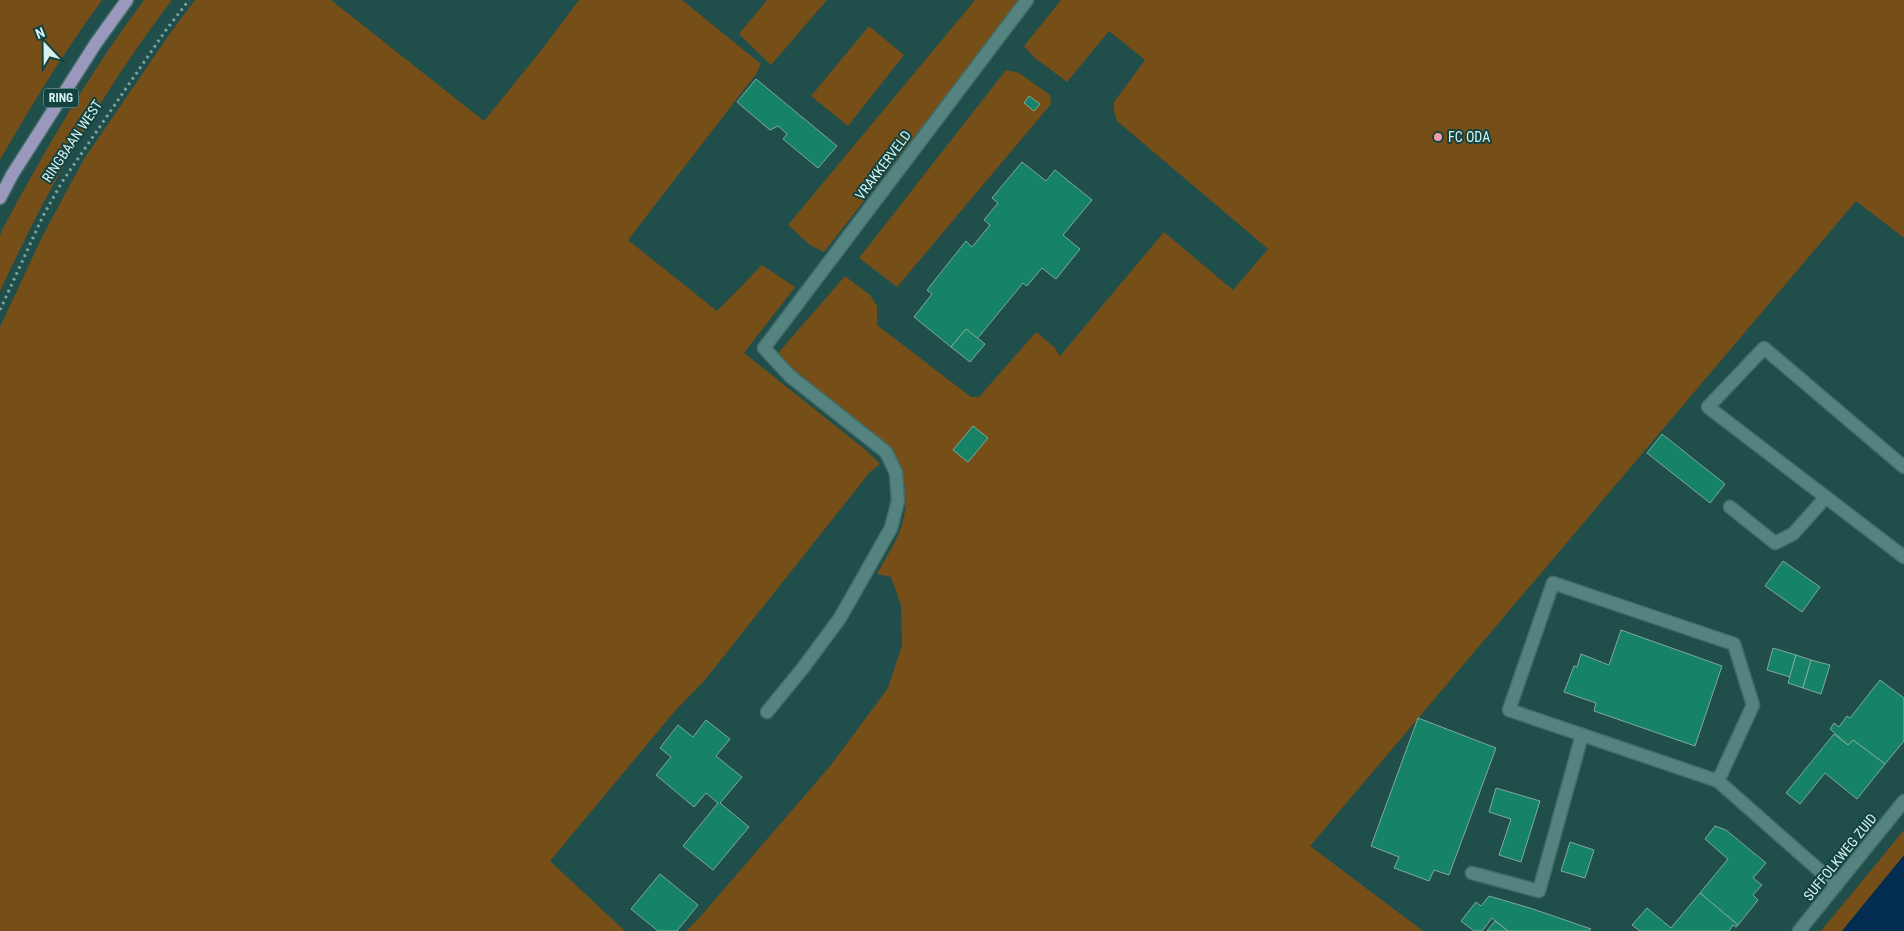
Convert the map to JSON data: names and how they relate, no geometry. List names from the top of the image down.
{
  "streets": {
    "main road": ["RING"],
    "street": ["VRAKKERVELD", "SUFFOLKWEG ZUID"],
    "path": ["RINGBAAN WEST"]
  },
  "places": ["FC ODA"],
  "north": "top"
}
